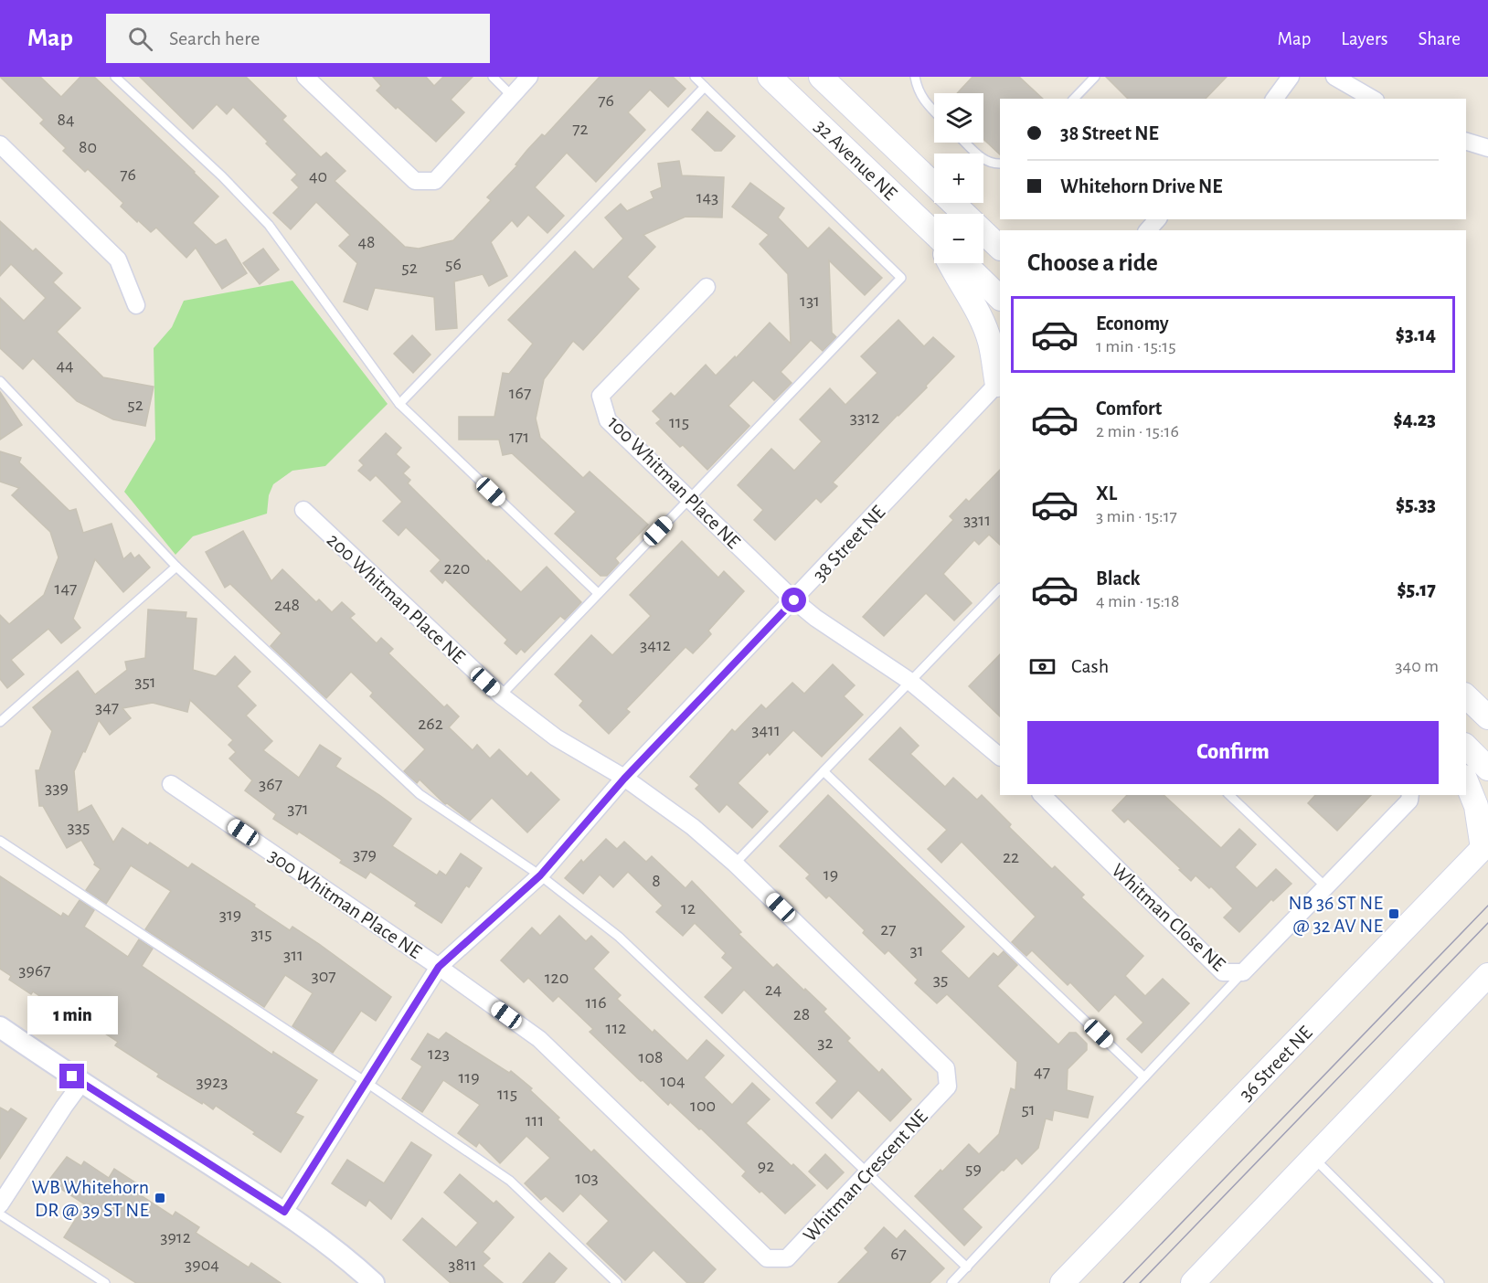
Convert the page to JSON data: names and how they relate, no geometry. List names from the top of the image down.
{
  "streets": {
    "main road": ["32 Avenue NE", "36 Street NE"],
    "street": [
      "100 Whitman Place NE",
      "38 Street NE",
      "200 Whitman Place NE",
      "300 Whitman Place NE",
      "Whitman Close NE",
      "Whitman Crescent NE"
    ]
  },
  "crossings": [
    ["32 Avenue NE", "38 Street NE"],
    ["100 Whitman Place NE", "38 Street NE"],
    ["38 Street NE", "200 Whitman Place NE"],
    ["38 Street NE", "300 Whitman Place NE"],
    ["38 Street NE", "Whitman Crescent NE"],
    ["200 Whitman Place NE", "Whitman Crescent NE"],
    ["300 Whitman Place NE", "Whitman Crescent NE"]
  ],
  "places": {
    "transit": ["NB 36 ST NE @ 32 AV NE", "WB Whitehorn DR @ 39 ST NE"]
  },
  "house_numbers": [
    "76",
    "84",
    "72",
    "80",
    "76",
    "40",
    "143",
    "48",
    "56",
    "52",
    "131",
    "44",
    "167",
    "52",
    "3312",
    "115",
    "171",
    "3311",
    "220",
    "147",
    "248",
    "3412",
    "351",
    "347",
    "262",
    "3411",
    "367",
    "339",
    "371",
    "335",
    "379",
    "22",
    "19",
    "8",
    "12",
    "319",
    "27",
    "315",
    "31",
    "311",
    "3967",
    "307",
    "120",
    "35",
    "24",
    "116",
    "28",
    "112",
    "32",
    "123",
    "108",
    "47",
    "119",
    "104",
    "3923",
    "115",
    "100",
    "51",
    "111",
    "92",
    "59",
    "103",
    "3912",
    "67",
    "3904",
    "3811"
  ],
  "page": {
    "header": "Map",
    "search": "Search here",
    "nav": ["Map", "Layers", "Share"],
    "map_buttons": ["+", "−"],
    "banner": ["38 Street NE", "Whitehorn Drive NE"],
    "heading": "Choose a ride",
    "list": [
      {
        "name": "Economy",
        "note": "1 min · 15:15",
        "value": "$3.14"
      },
      {
        "name": "Comfort",
        "note": "2 min · 15:16",
        "value": "$4.23"
      },
      {
        "name": "XL",
        "note": "3 min · 15:17",
        "value": "$5.33"
      },
      {
        "name": "Black",
        "note": "4 min · 15:18",
        "value": "$5.17"
      }
    ],
    "pay": ["Cash", "340 m"],
    "buttons": "Confirm",
    "bubble": "1 min"
  }
}
